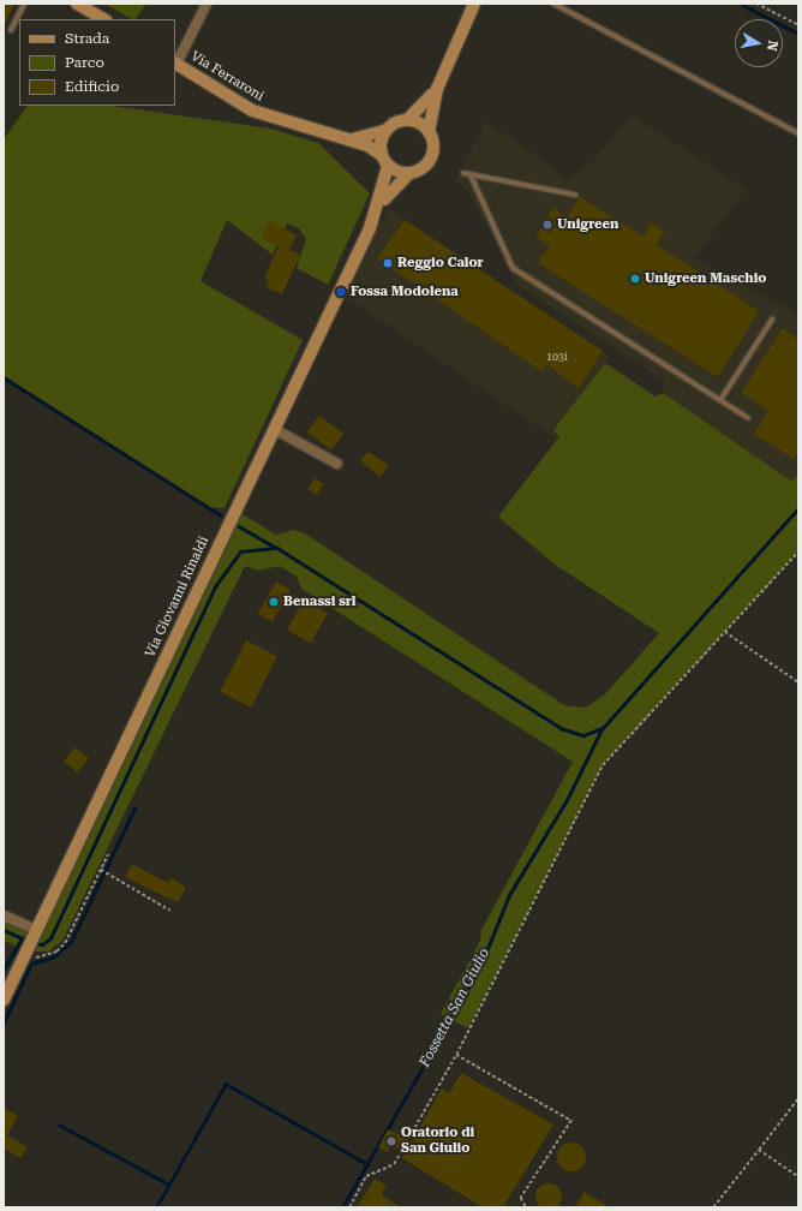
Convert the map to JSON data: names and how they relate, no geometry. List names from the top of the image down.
{
  "streets": {
    "street": ["Via Ferraroni", "Via Giovanni Rinaldi"]
  },
  "crossings": [
    ["Via Ferraroni", "Via Giovanni Rinaldi"]
  ],
  "water": ["Fossetta San Giulio"],
  "places": [
    "Unigreen",
    "Reggio Calor",
    "Unigreen Maschio",
    "Fossa Modolena",
    "Benassi srl",
    "Oratorio di San Giulio"
  ],
  "house_numbers": ["103i"],
  "legend": ["Strada", "Parco", "Edificio"],
  "north": "right"
}
